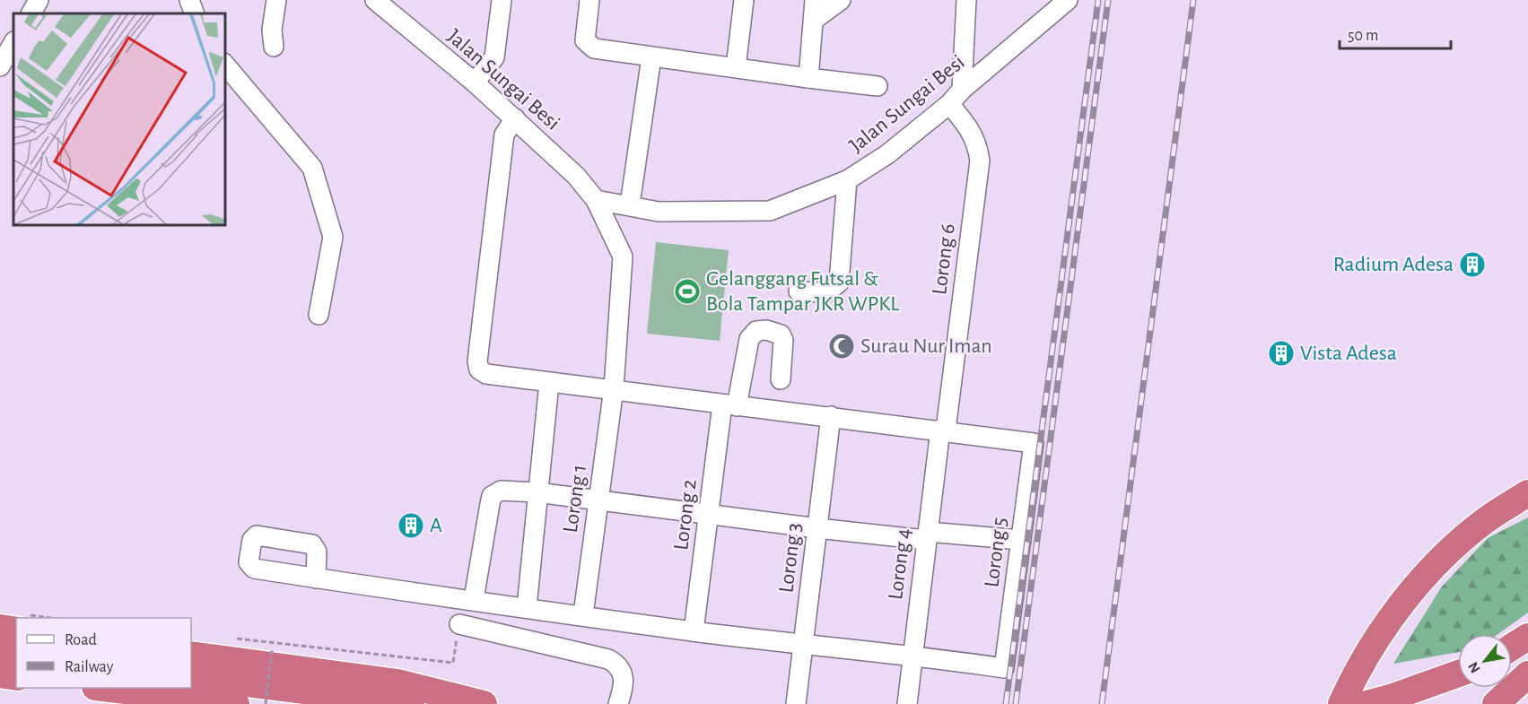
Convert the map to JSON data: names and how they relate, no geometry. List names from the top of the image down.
{
  "streets": {
    "street": [
      "Jalan Sungai Besi",
      "Lorong 6",
      "Lorong 1",
      "Lorong 2",
      "Lorong 5",
      "Lorong 3",
      "Lorong 4"
    ]
  },
  "crossings": [
    ["Jalan Sungai Besi", "Lorong 6"],
    ["Jalan Sungai Besi", "Lorong 1"],
    ["Lorong 6", "Lorong 5"],
    ["Lorong 6", "Lorong 4"],
    ["Lorong 5", "Lorong 4"]
  ],
  "places": {
    "building": ["Radium Adesa", "Vista Adesa", "A"],
    "sports": ["Gelanggang Futsal & Bola Tampar JKR WPKL"],
    "mosque": ["Surau Nur Iman"]
  },
  "legend": ["Road", "Railway"],
  "scale_bar": "50 m",
  "north": "bottom left"
}
